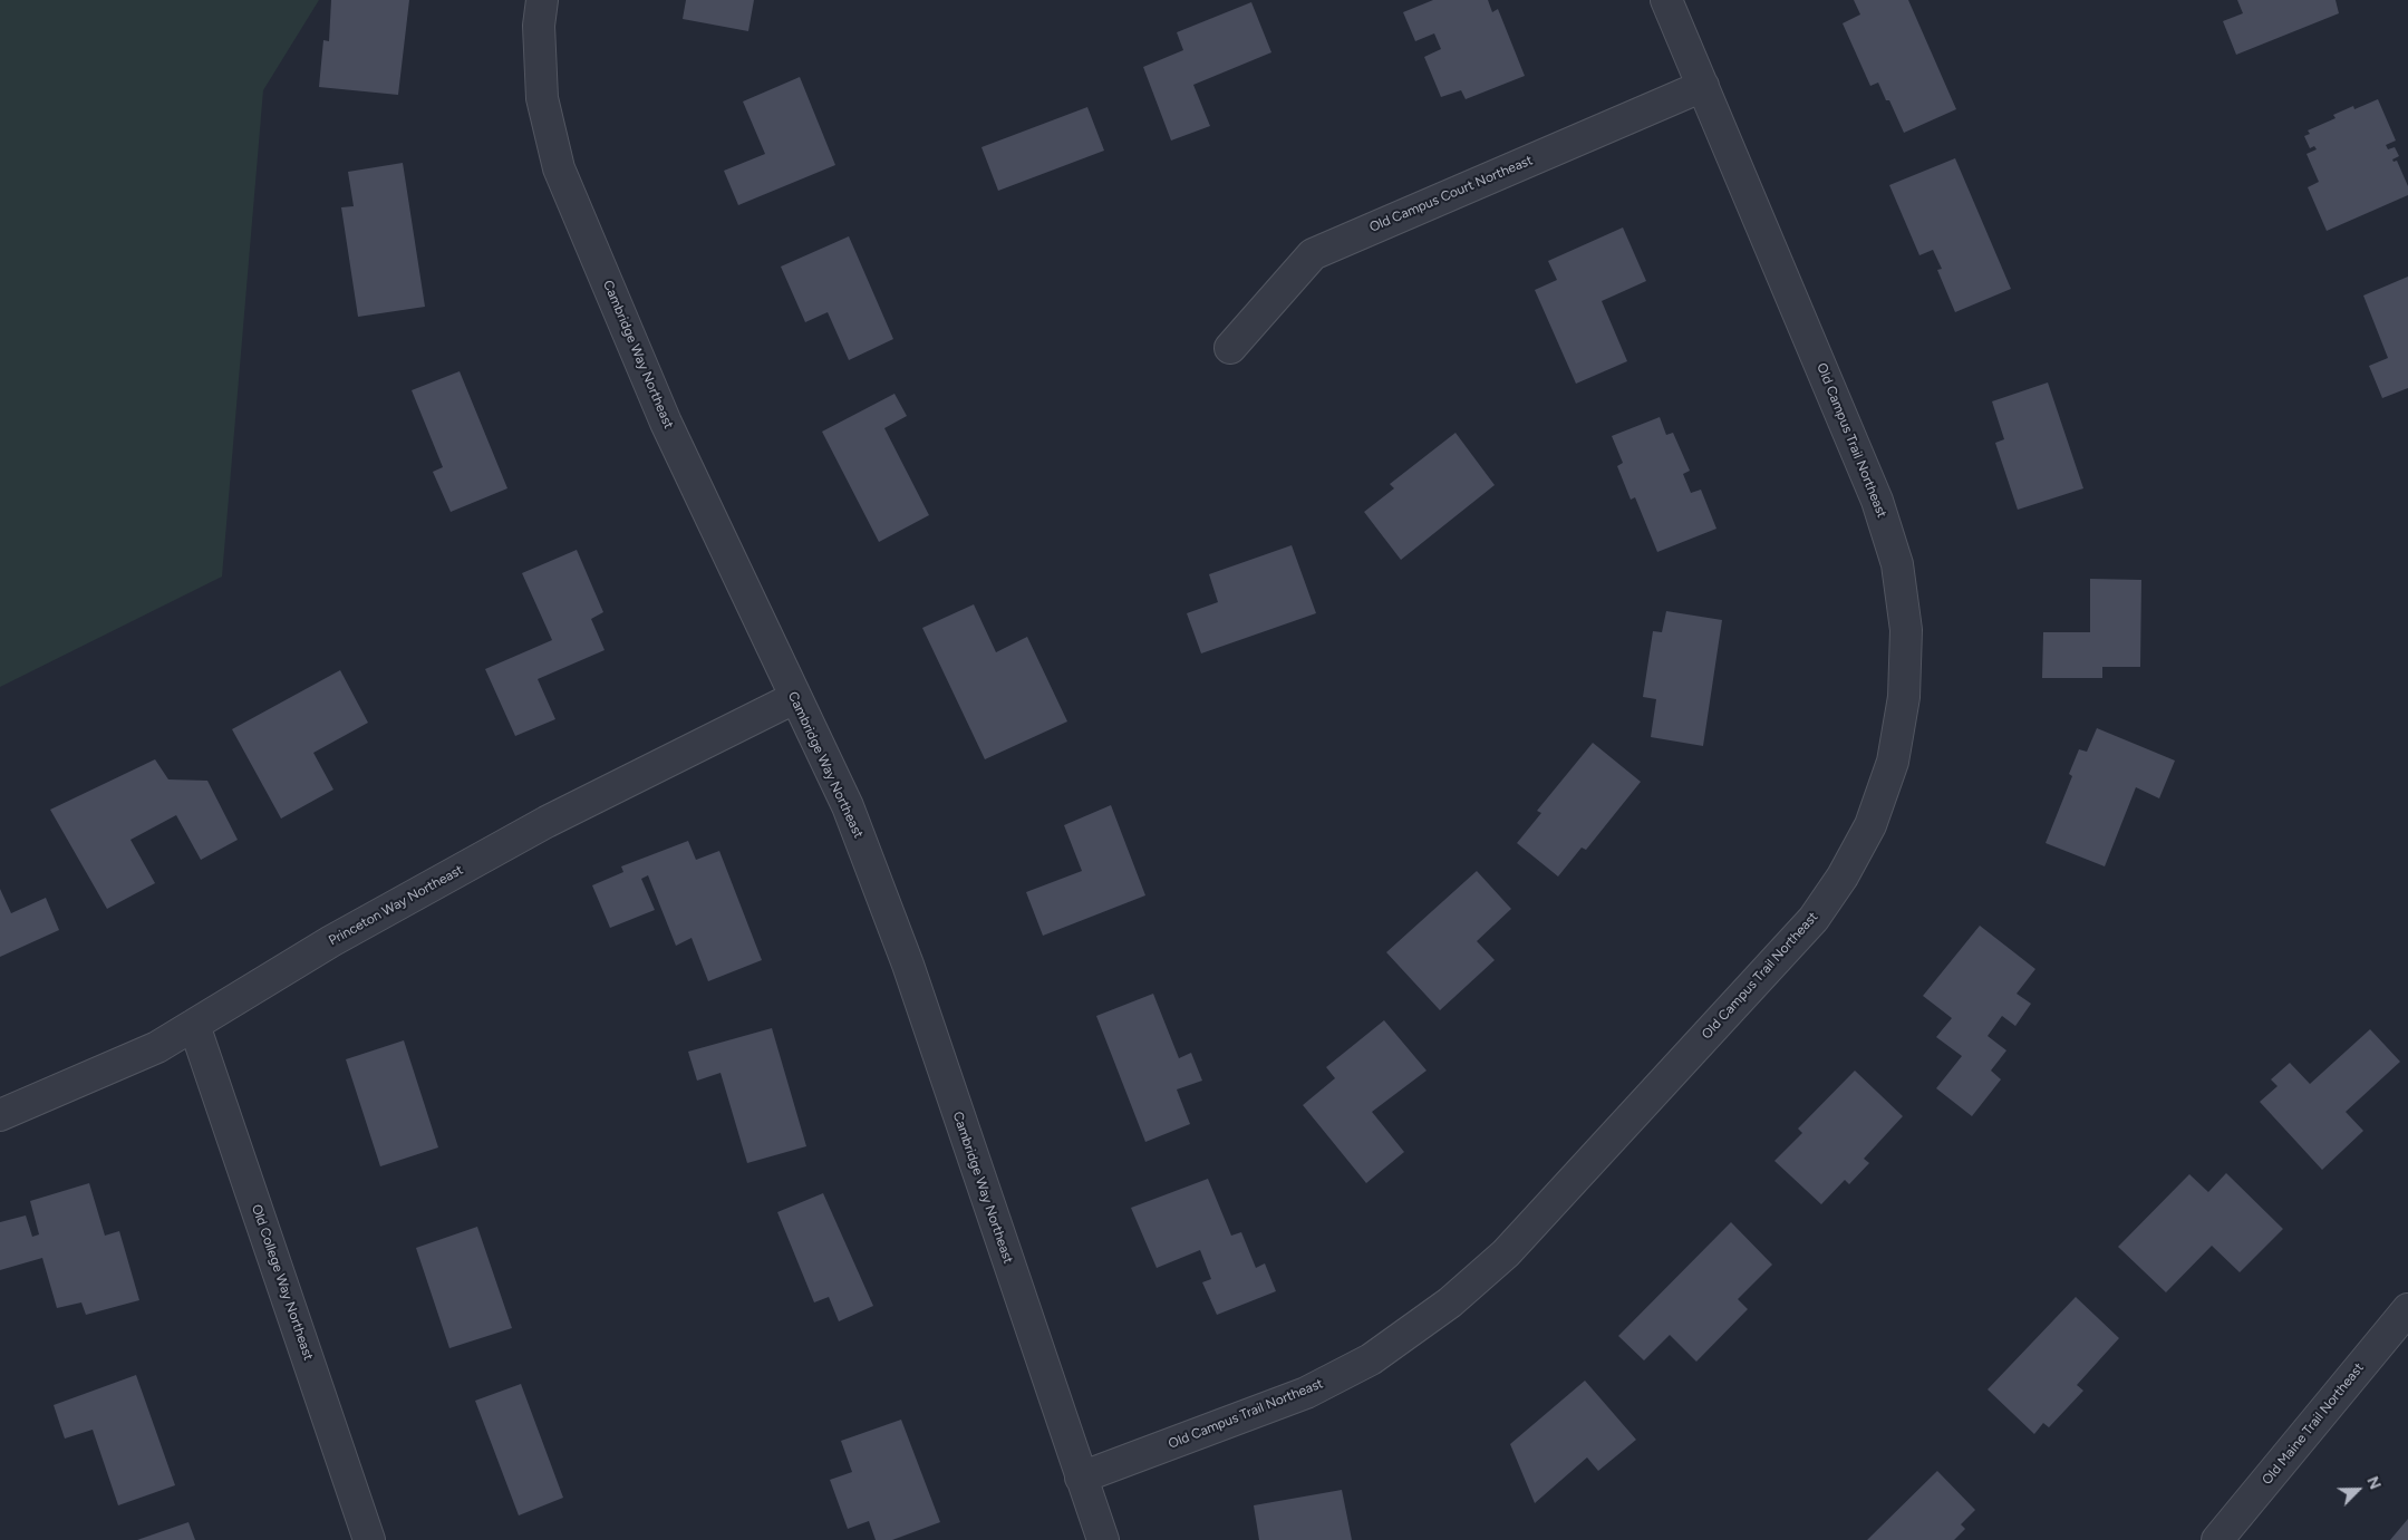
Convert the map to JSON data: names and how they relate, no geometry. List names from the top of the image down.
{
  "streets": {
    "street": [
      "Old Campus Court Northeast",
      "Cambridge Way Northeast",
      "Old Campus Trail Northeast",
      "Princeton Way Northeast",
      "Old College Way Northeast",
      "Old Maine Trail Northeast"
    ]
  },
  "crossings": [
    ["Old Campus Court Northeast", "Old Campus Trail Northeast"],
    ["Cambridge Way Northeast", "Old Campus Trail Northeast"],
    ["Cambridge Way Northeast", "Princeton Way Northeast"],
    ["Princeton Way Northeast", "Old College Way Northeast"]
  ],
  "north": "top right"
}
